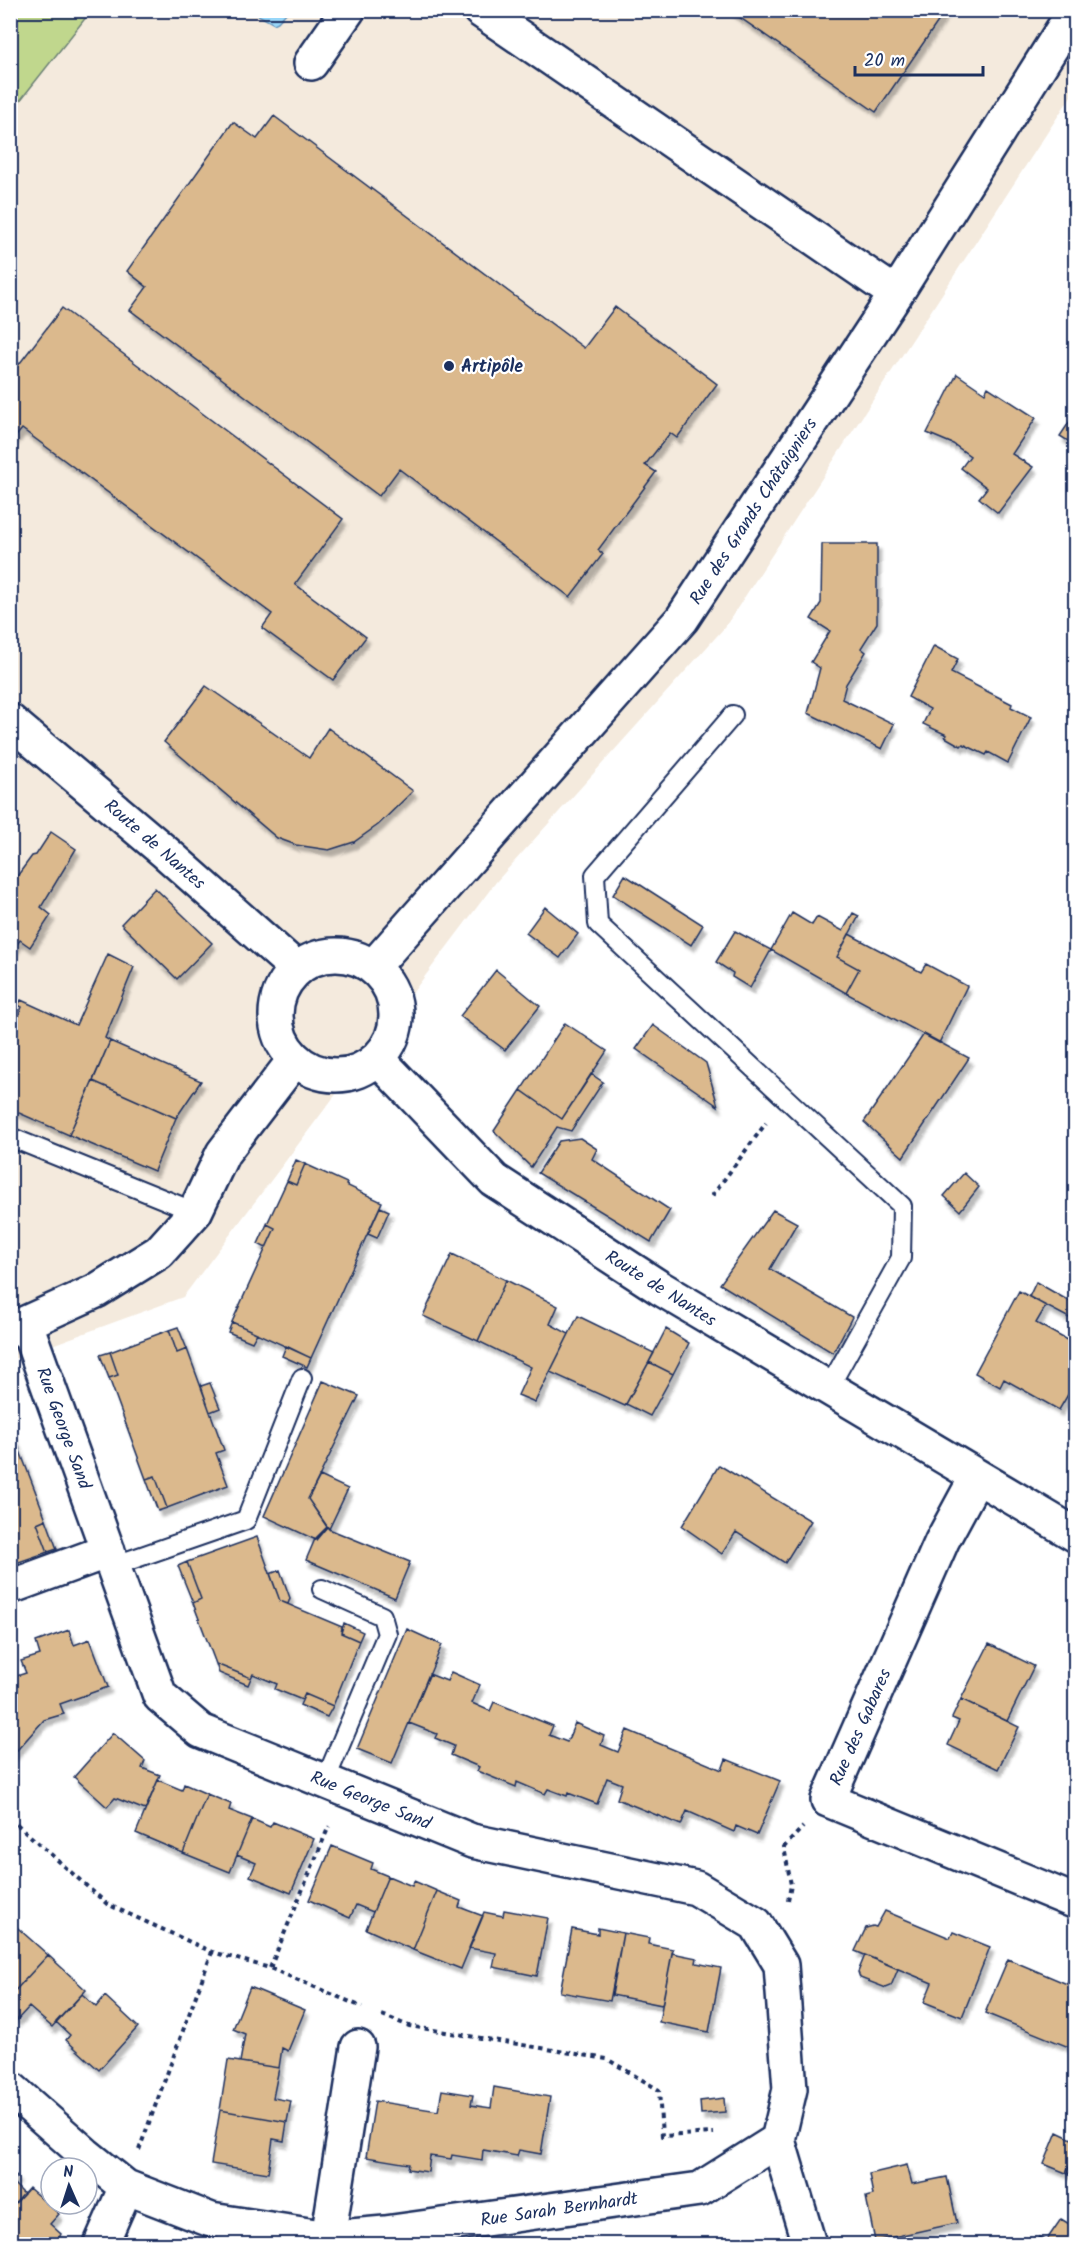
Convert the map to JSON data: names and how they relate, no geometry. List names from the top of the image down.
{
  "streets": {
    "street": [
      "Rue des Grands Châtaigniers",
      "Route de Nantes",
      "Rue George Sand",
      "Rue des Gabares",
      "Rue Sarah Bernhardt"
    ]
  },
  "crossings": [
    ["Rue des Grands Châtaigniers", "Route de Nantes"],
    ["Route de Nantes", "Rue des Gabares"],
    ["Rue George Sand", "Rue Sarah Bernhardt"]
  ],
  "places": ["Artipôle"],
  "scale_bar": "20 m",
  "north": "top"
}
